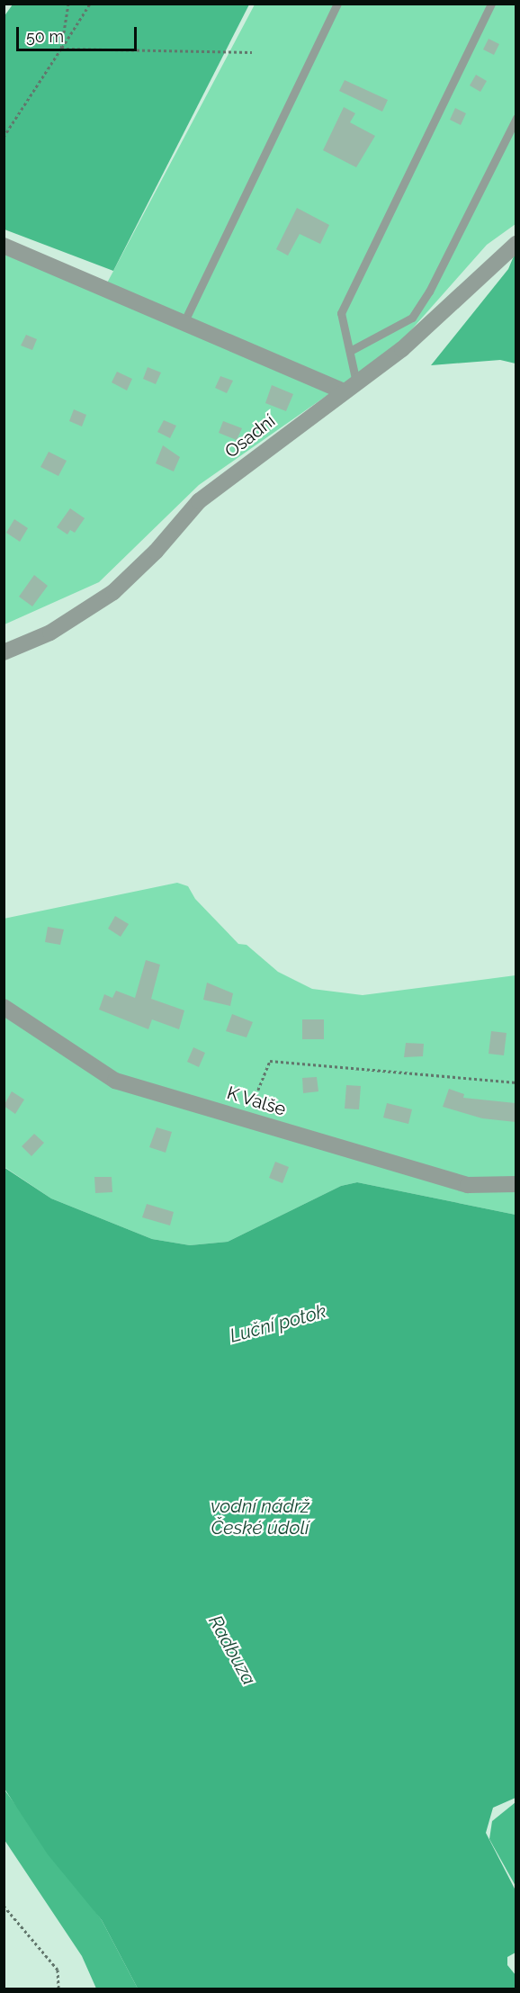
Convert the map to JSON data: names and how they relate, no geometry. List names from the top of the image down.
{
  "streets": {
    "street": ["Osadní", "K Valše"]
  },
  "water": ["Luční potok", "vodní nádrž České údolí", "Radbuza"],
  "scale_bar": "50 m"
}
